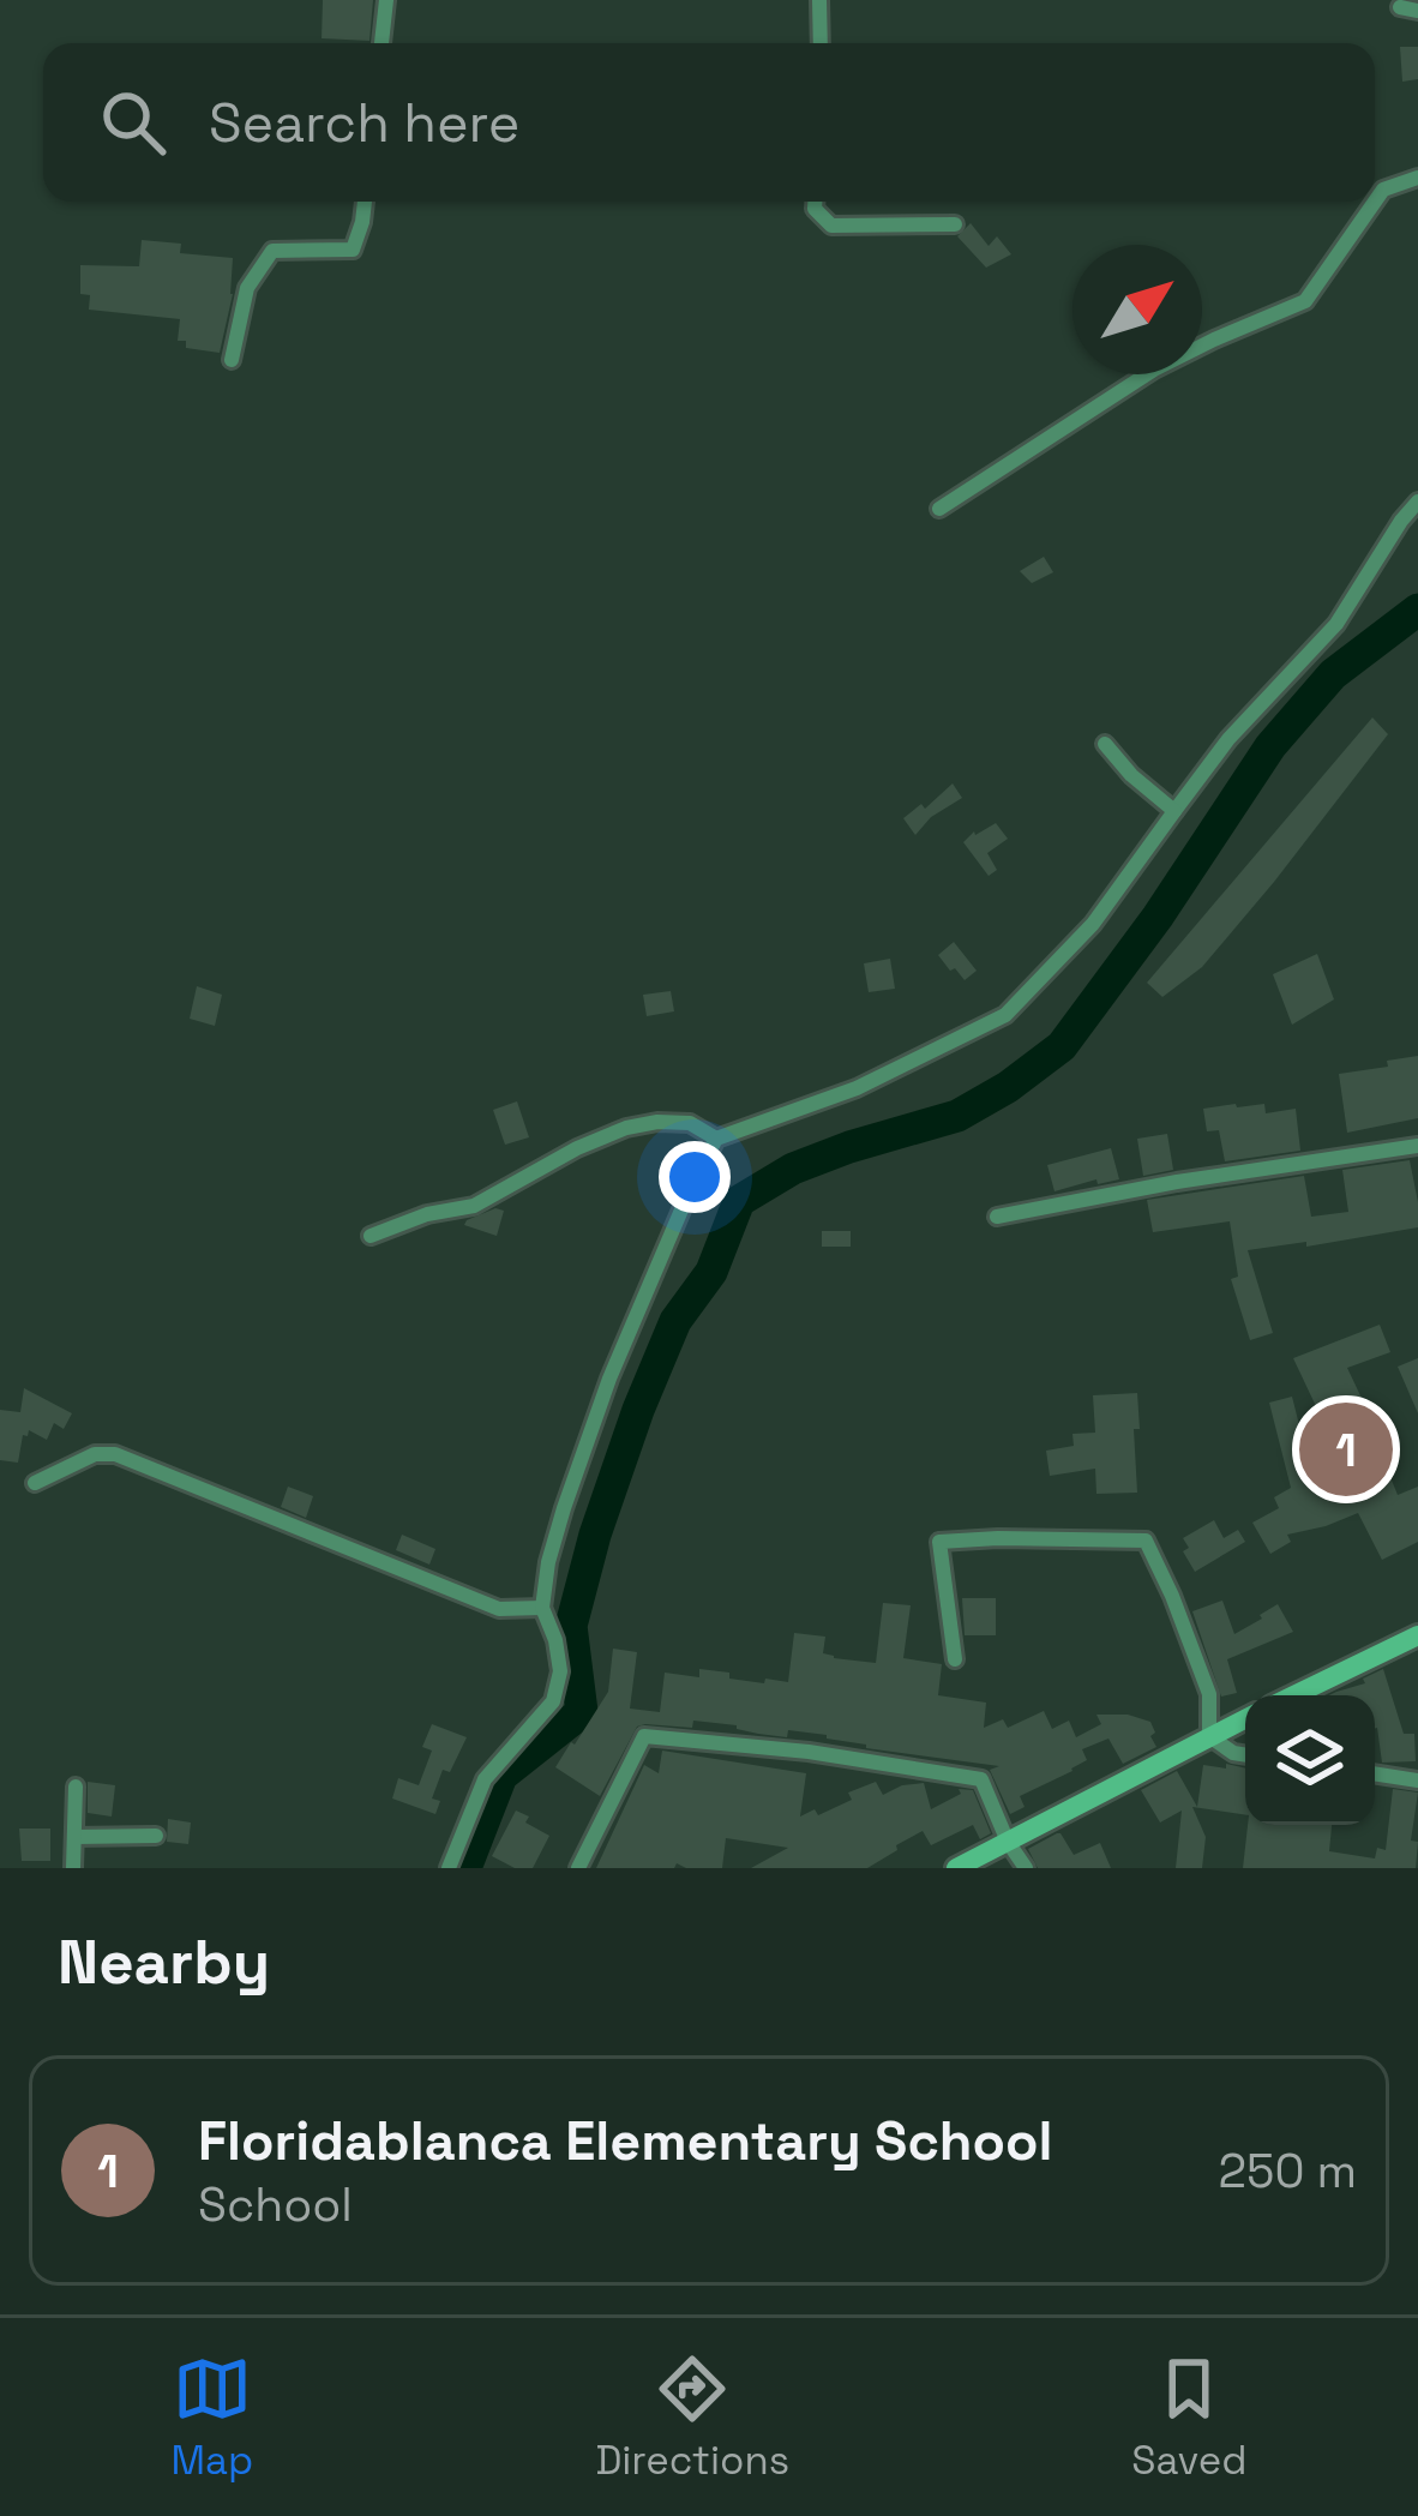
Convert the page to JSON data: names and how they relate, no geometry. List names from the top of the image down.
{
  "north": "top right",
  "page": {
    "search": "Search here",
    "pins": "1",
    "heading": "Nearby",
    "list": [
      {
        "mark": "1",
        "name": "Floridablanca Elementary School",
        "note": "School",
        "value": "250 m"
      }
    ],
    "nav": ["Map", "Directions", "Saved"]
  }
}
